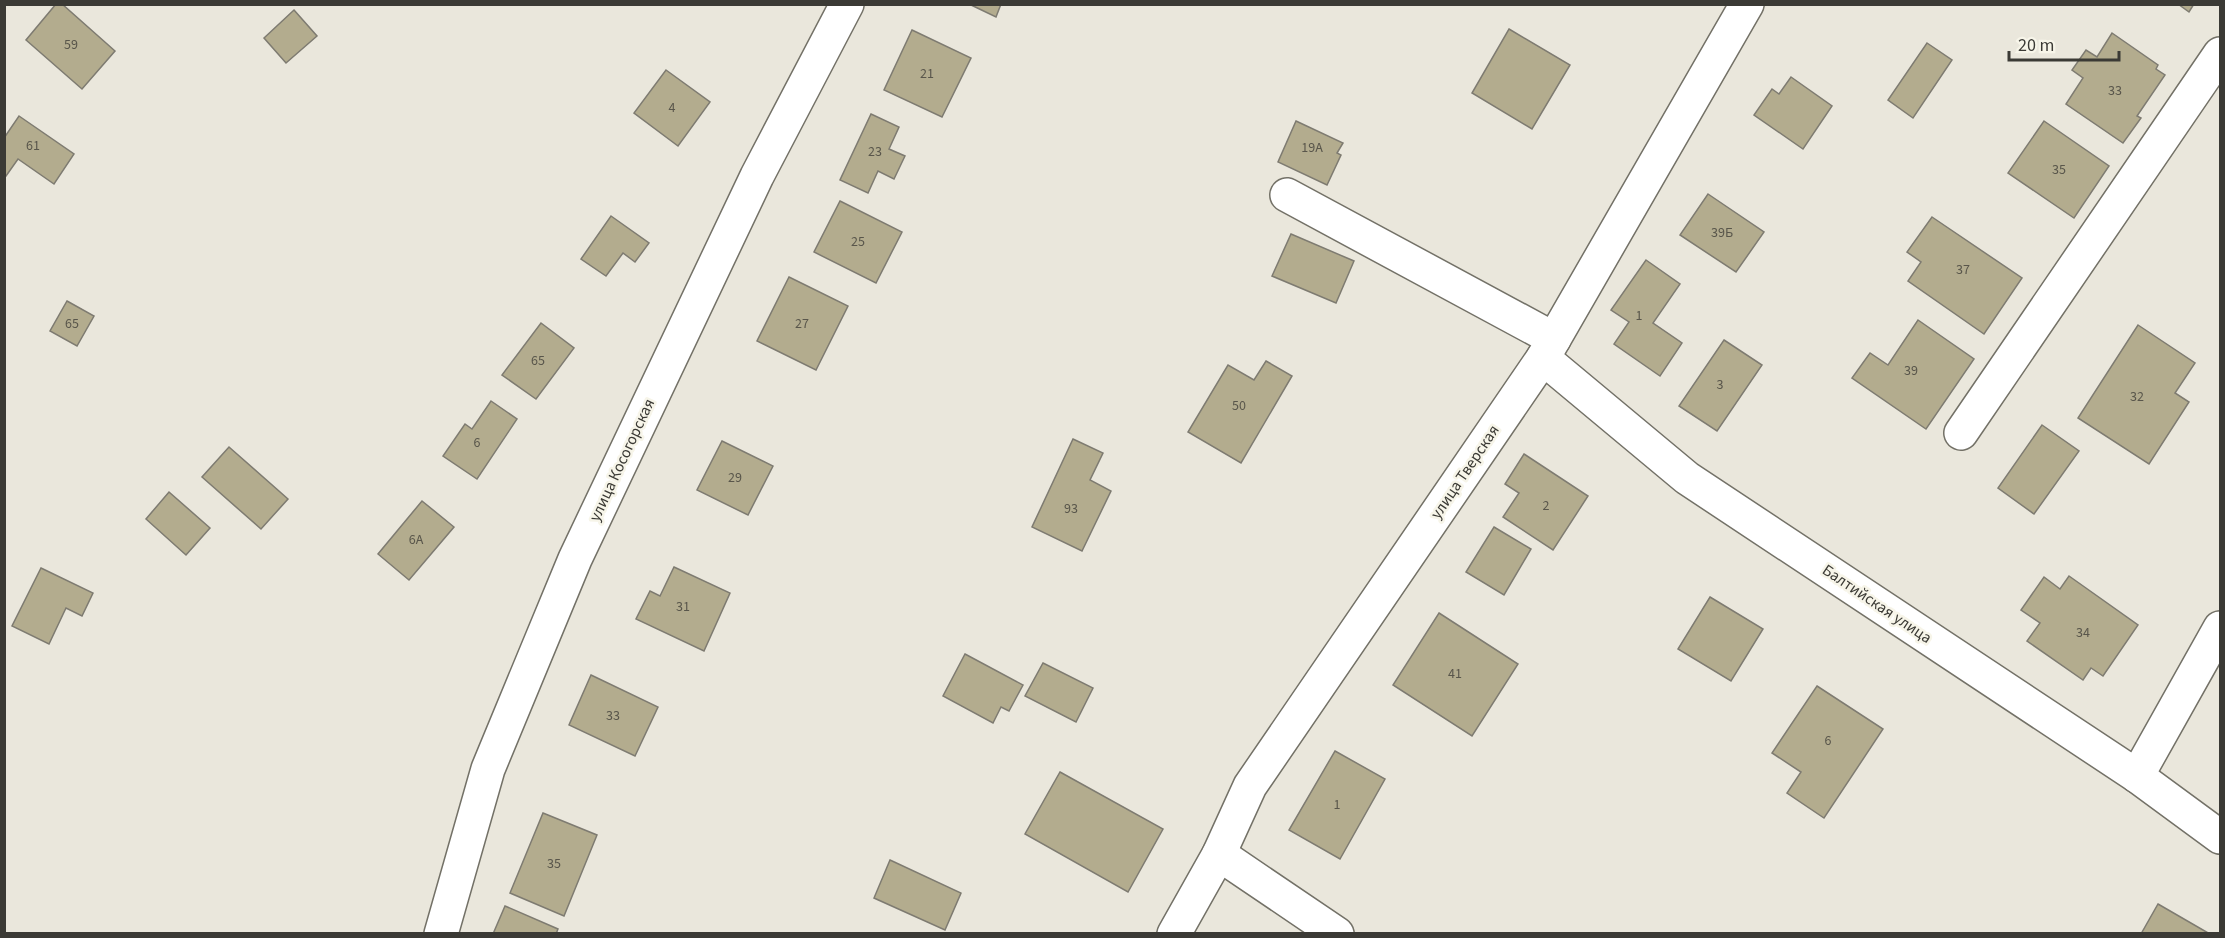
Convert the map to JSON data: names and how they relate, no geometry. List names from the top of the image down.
{
  "streets": {
    "street": ["улица Косогорская", "улица Тверская", "Балтийская улица"]
  },
  "crossings": [
    ["улица Тверская", "Балтийская улица"]
  ],
  "house_numbers": [
    "59",
    "21",
    "33",
    "4",
    "61",
    "19А",
    "23",
    "35",
    "39Б",
    "25",
    "37",
    "1",
    "65",
    "27",
    "65",
    "39",
    "3",
    "32",
    "50",
    "6",
    "29",
    "2",
    "93",
    "6А",
    "31",
    "34",
    "41",
    "33",
    "6",
    "1",
    "35"
  ],
  "scale_bar": "20 m"
}
